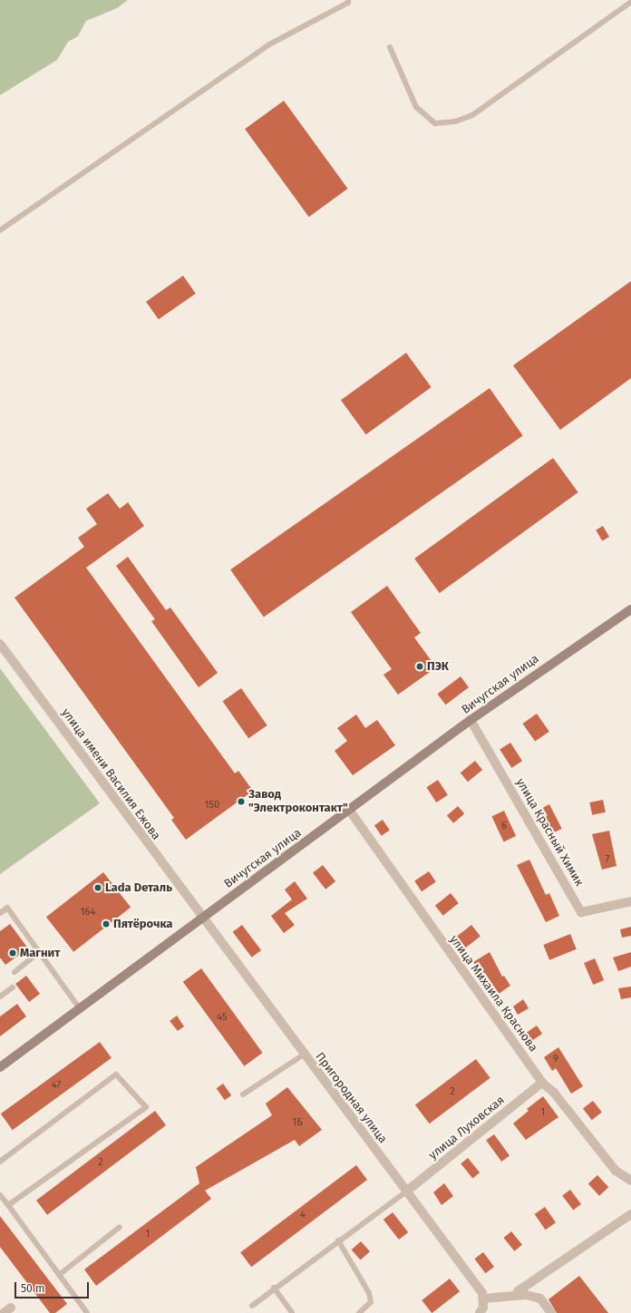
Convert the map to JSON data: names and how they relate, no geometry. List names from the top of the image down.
{
  "streets": {
    "main road": ["Вичугская улица"],
    "street": [
      "улица имени Василия Ежова",
      "улица Красный Химик",
      "улица Михаила Краснова",
      "Пригородная улица",
      "улица Луховская"
    ]
  },
  "crossings": [
    ["Вичугская улица", "улица имени Василия Ежова"],
    ["Вичугская улица", "улица Красный Химик"],
    ["Вичугская улица", "улица Михаила Краснова"],
    ["Вичугская улица", "Пригородная улица"],
    ["улица имени Василия Ежова", "Пригородная улица"],
    ["улица Михаила Краснова", "улица Луховская"],
    ["Пригородная улица", "улица Луховская"]
  ],
  "places": [
    "ПЭК",
    "Завод \"Электроконтакт\"",
    "Lada Dеталь",
    "Пятёрочка",
    "Магнит"
  ],
  "house_numbers": [
    "150",
    "6",
    "7",
    "164",
    "45",
    "9",
    "47",
    "2",
    "1",
    "1Б",
    "2",
    "4",
    "1"
  ],
  "scale_bar": "50 m"
}
